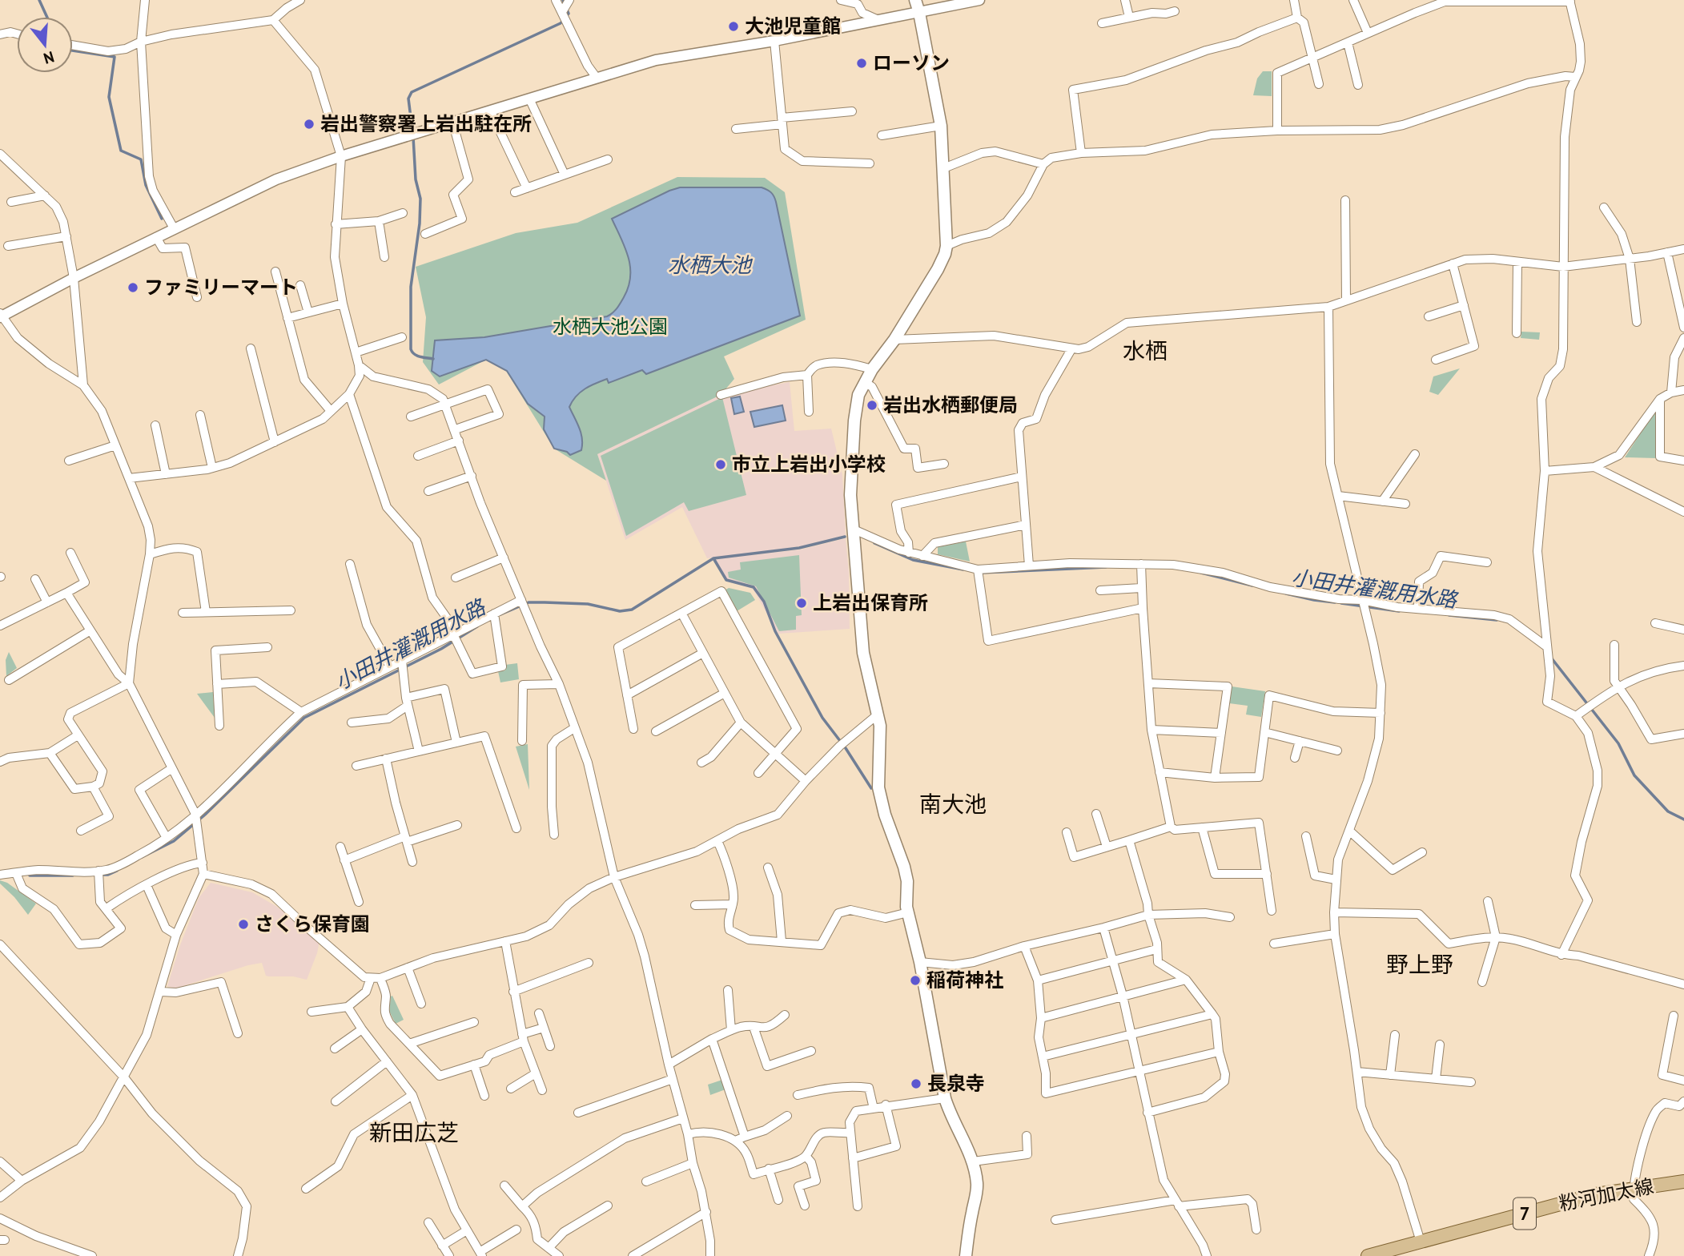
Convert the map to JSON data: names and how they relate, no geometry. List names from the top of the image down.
{
  "streets": {
    "main road": ["粉河加太線", "7"]
  },
  "districts": [
    "水栖",
    "南大池",
    "野上野",
    "新田広芝"
  ],
  "water": ["水栖大池", "小田井灌漑用水路"],
  "parks": ["水栖大池公園"],
  "places": [
    "大池児童館",
    "ローソン",
    "岩出警察署上岩出駐在所",
    "ファミリーマート",
    "岩出水栖郵便局",
    "市立上岩出小学校",
    "上岩出保育所",
    "さくら保育園",
    "稲荷神社",
    "長泉寺"
  ],
  "north": "bottom"
}
